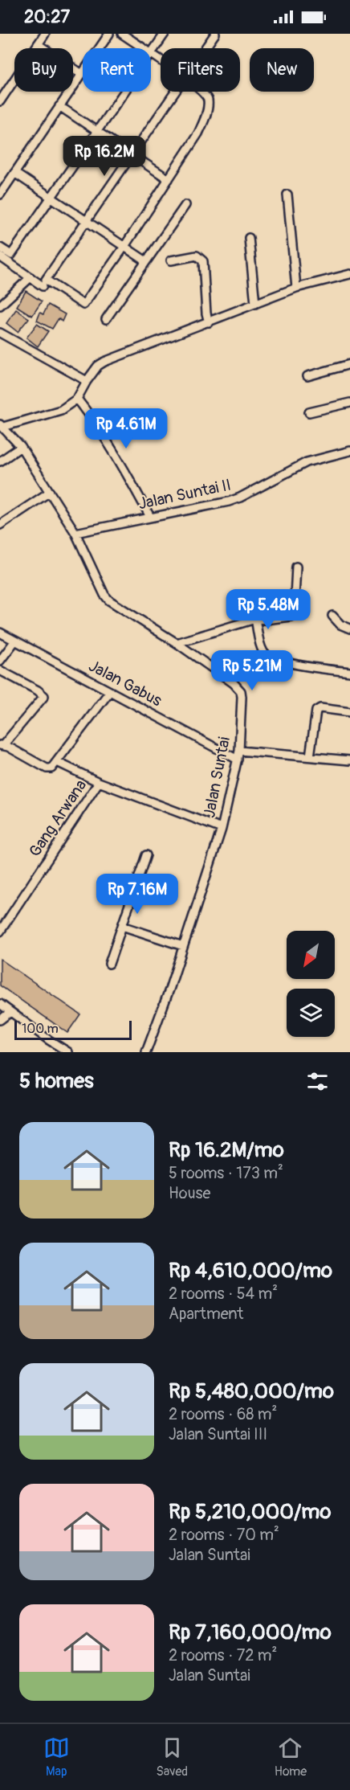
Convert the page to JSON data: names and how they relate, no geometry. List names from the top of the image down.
{
  "streets": {
    "street": [
      "Jalan Suntai II",
      "Jalan Gabus",
      "Jalan Suntai",
      "Gang Arwana"
    ]
  },
  "crossings": [
    ["Jalan Suntai II", "Jalan Suntai"],
    ["Jalan Gabus", "Jalan Suntai"],
    ["Jalan Suntai", "Gang Arwana"]
  ],
  "scale_bar": "100 m",
  "north": "bottom left",
  "page": {
    "status": "20:27",
    "chip": [
      "Buy",
      "Rent",
      "Filters",
      "New"
    ],
    "price": [
      "Rp 16.2M",
      "Rp 4.61M",
      "Rp 5.48M",
      "Rp 5.21M",
      "Rp 7.16M"
    ],
    "scale": "100 m",
    "heading": "5 homes",
    "list": [
      {
        "name": "Rp 16.2M/mo",
        "note": "5 rooms · 173 m² · House"
      },
      {
        "name": "Rp 4,610,000/mo",
        "note": "2 rooms · 54 m² · Apartment"
      },
      {
        "name": "Rp 5,480,000/mo",
        "note": "2 rooms · 68 m² · Jalan Suntai III"
      },
      {
        "name": "Rp 5,210,000/mo",
        "note": "2 rooms · 70 m² · Jalan Suntai"
      },
      {
        "name": "Rp 7,160,000/mo",
        "note": "2 rooms · 72 m² · Jalan Suntai"
      }
    ],
    "tabs": ["Map", "Saved", "Home"]
  }
}
